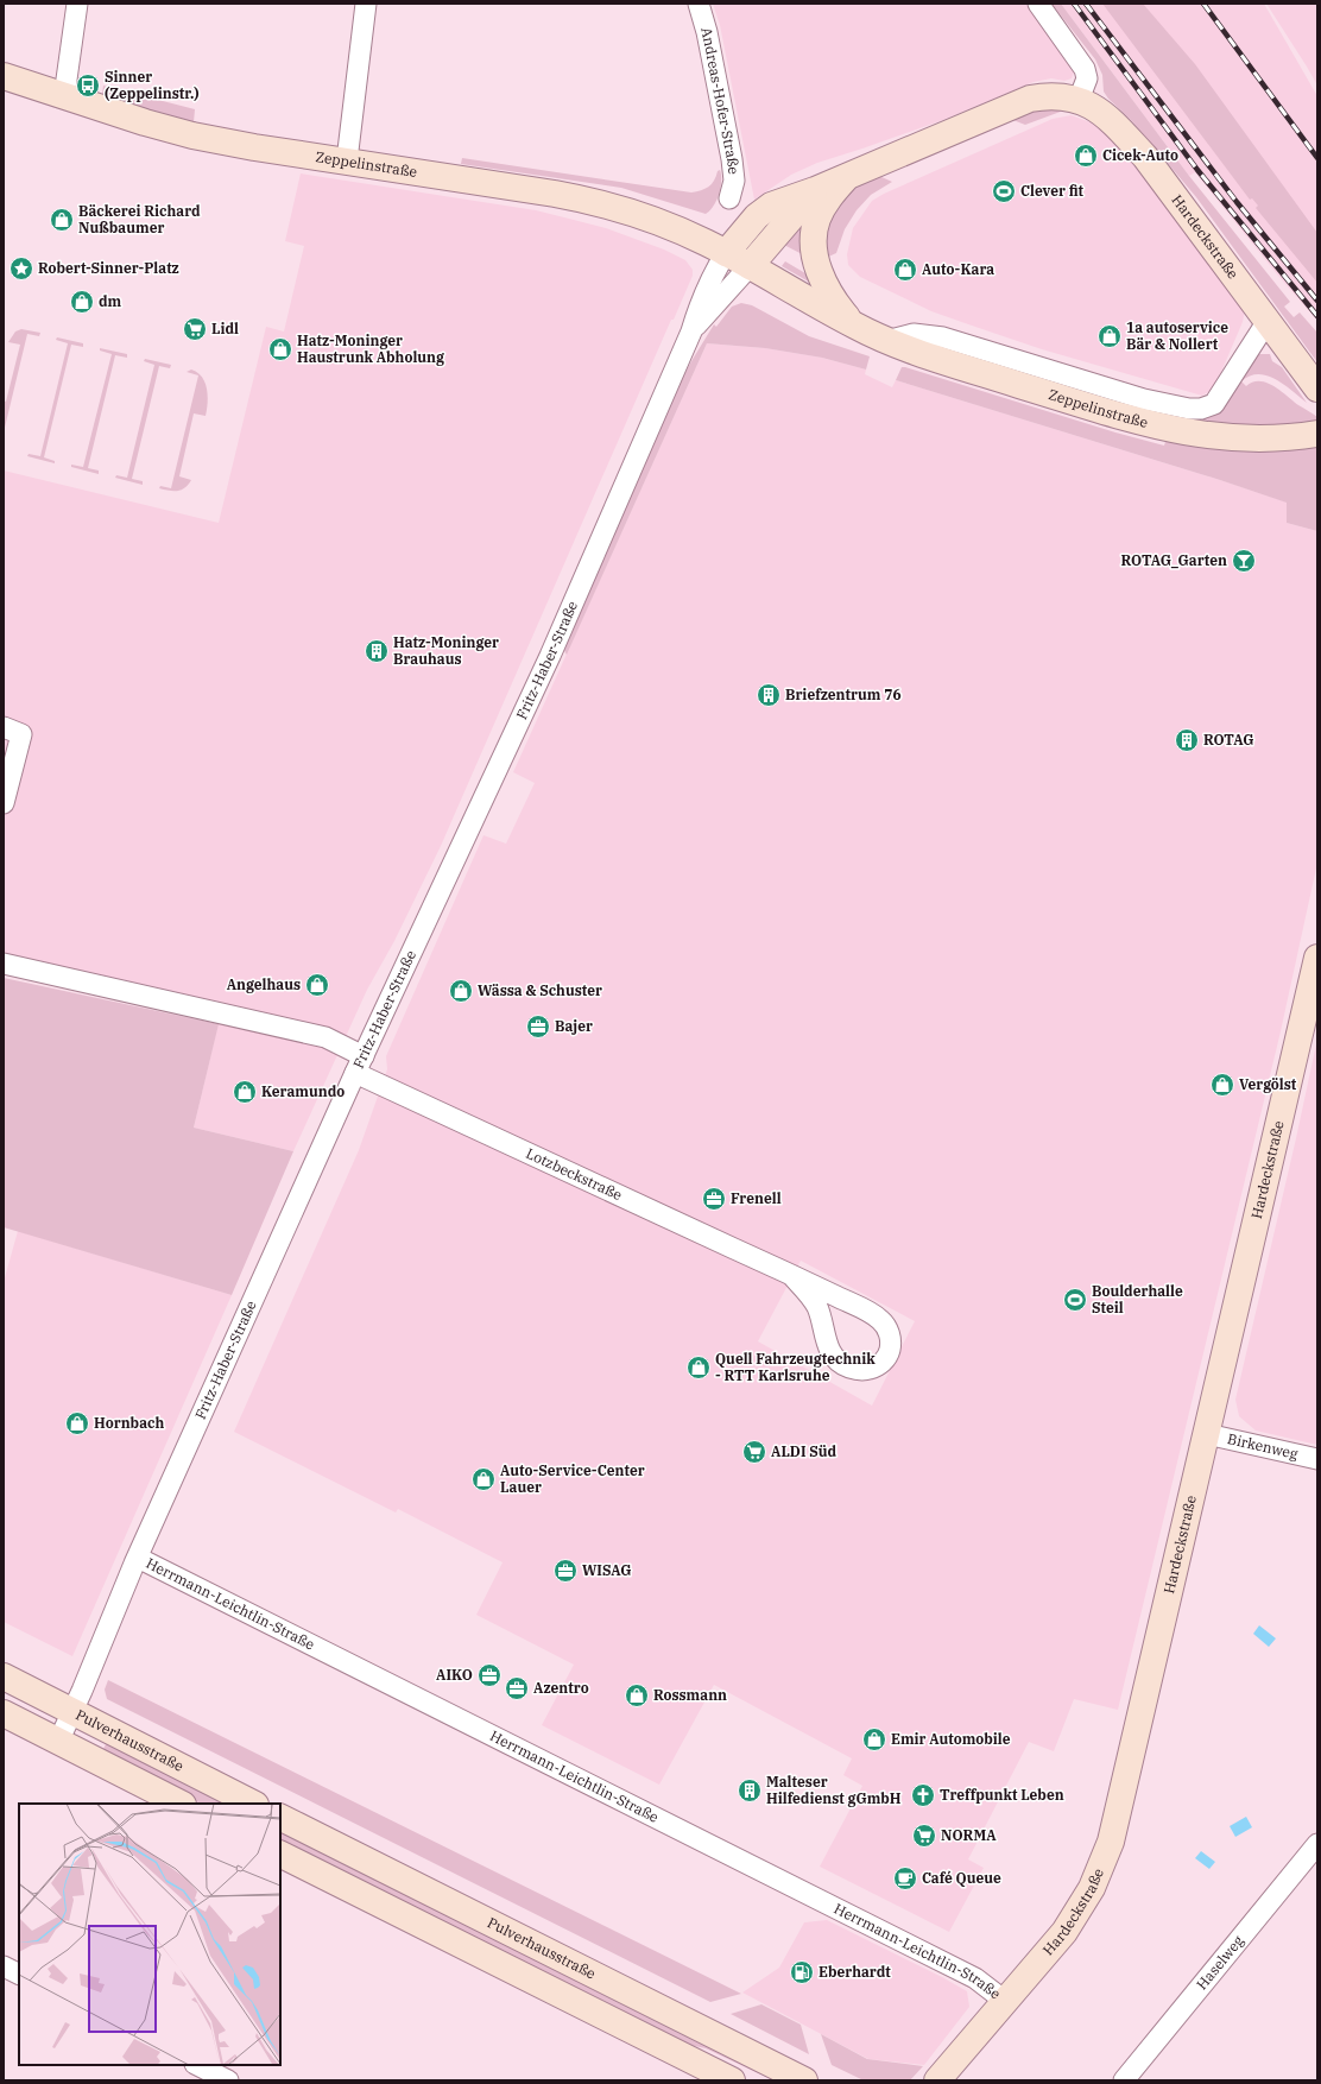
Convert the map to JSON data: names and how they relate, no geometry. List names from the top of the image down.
{
  "streets": {
    "street": [
      "Andreas-Hofer-Straße",
      "Zeppelinstraße",
      "Hardeckstraße",
      "Fritz-Haber-Straße",
      "Lotzbeckstraße",
      "Birkenweg",
      "Herrmann-Leichtlin-Straße",
      "Pulverhausstraße",
      "Haselweg"
    ]
  },
  "crossings": [
    ["Zeppelinstraße", "Hardeckstraße"],
    ["Zeppelinstraße", "Fritz-Haber-Straße"],
    ["Hardeckstraße", "Fritz-Haber-Straße"],
    ["Hardeckstraße", "Birkenweg"],
    ["Hardeckstraße", "Herrmann-Leichtlin-Straße"],
    ["Fritz-Haber-Straße", "Lotzbeckstraße"],
    ["Fritz-Haber-Straße", "Herrmann-Leichtlin-Straße"],
    ["Fritz-Haber-Straße", "Pulverhausstraße"]
  ],
  "places": {
    "bus stop": ["Sinner (Zeppelinstr.)"],
    "shop": [
      "Cicek-Auto",
      "Bäckerei Richard Nußbaumer",
      "Auto-Kara",
      "dm",
      "1a autoservice Bär & Nollert",
      "Hatz-Moninger Haustrunk Abholung",
      "Angelhaus",
      "Wässa & Schuster",
      "Vergölst",
      "Keramundo",
      "Quell Fahrzeugtechnik - RTT Karlsruhe",
      "Hornbach",
      "Auto-Service-Center Lauer",
      "Rossmann",
      "Emir Automobile"
    ],
    "sports": ["Clever fit", "Boulderhalle Steil"],
    "place": ["Robert-Sinner-Platz"],
    "supermarket": ["Lidl", "ALDI Süd", "NORMA"],
    "bar": ["ROTAG_Garten"],
    "building": [
      "Hatz-Moninger Brauhaus",
      "Briefzentrum 76",
      "ROTAG",
      "Malteser Hilfedienst gGmbH"
    ],
    "office": [
      "Bajer",
      "Frenell",
      "WISAG",
      "AIKO",
      "Azentro"
    ],
    "church": ["Treffpunkt Leben"],
    "cafe": ["Café Queue"],
    "fuel station": ["Eberhardt"]
  }
}
